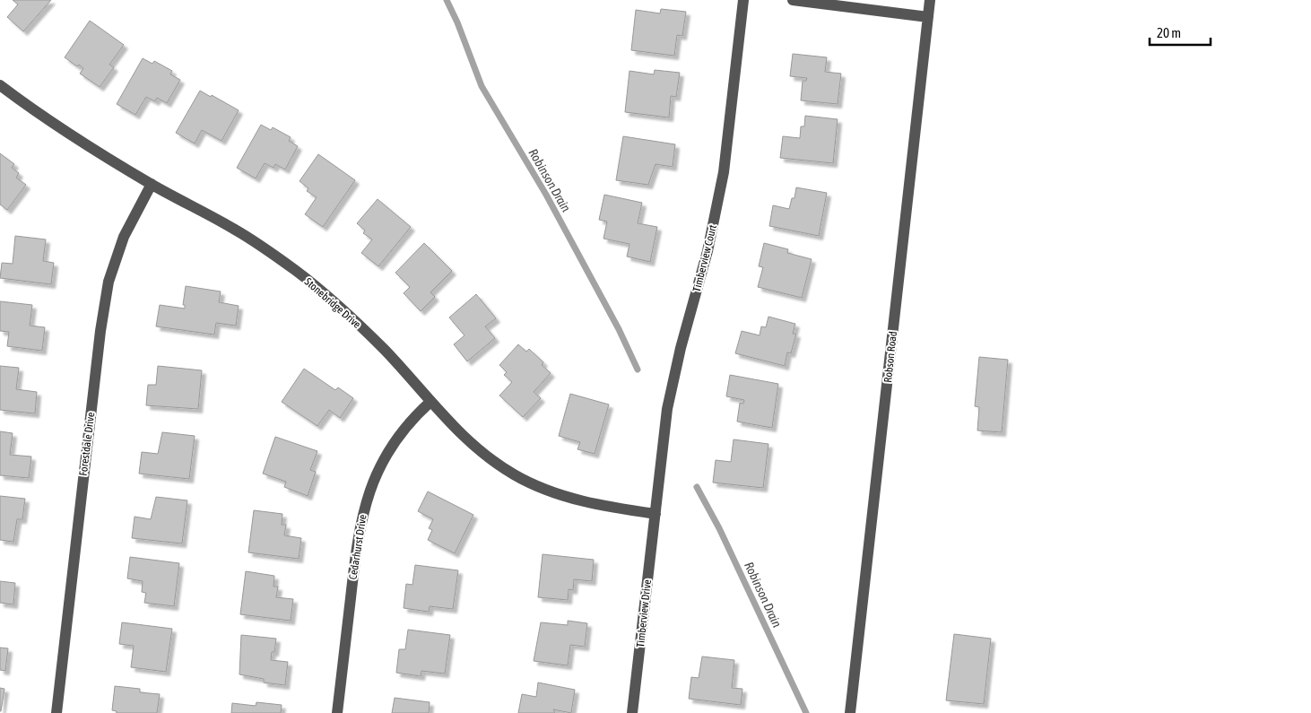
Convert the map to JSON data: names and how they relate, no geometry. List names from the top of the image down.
{
  "streets": {
    "street": [
      "Timberview Court",
      "Stonebridge Drive",
      "Robson Road",
      "Forestdale Drive",
      "Cedarhurst Drive",
      "Timberview Drive"
    ]
  },
  "crossings": [
    ["Timberview Court", "Stonebridge Drive"],
    ["Timberview Court", "Timberview Drive"],
    ["Stonebridge Drive", "Forestdale Drive"],
    ["Stonebridge Drive", "Cedarhurst Drive"],
    ["Stonebridge Drive", "Timberview Drive"]
  ],
  "water": ["Robinson Drain"],
  "scale_bar": "20 m"
}
